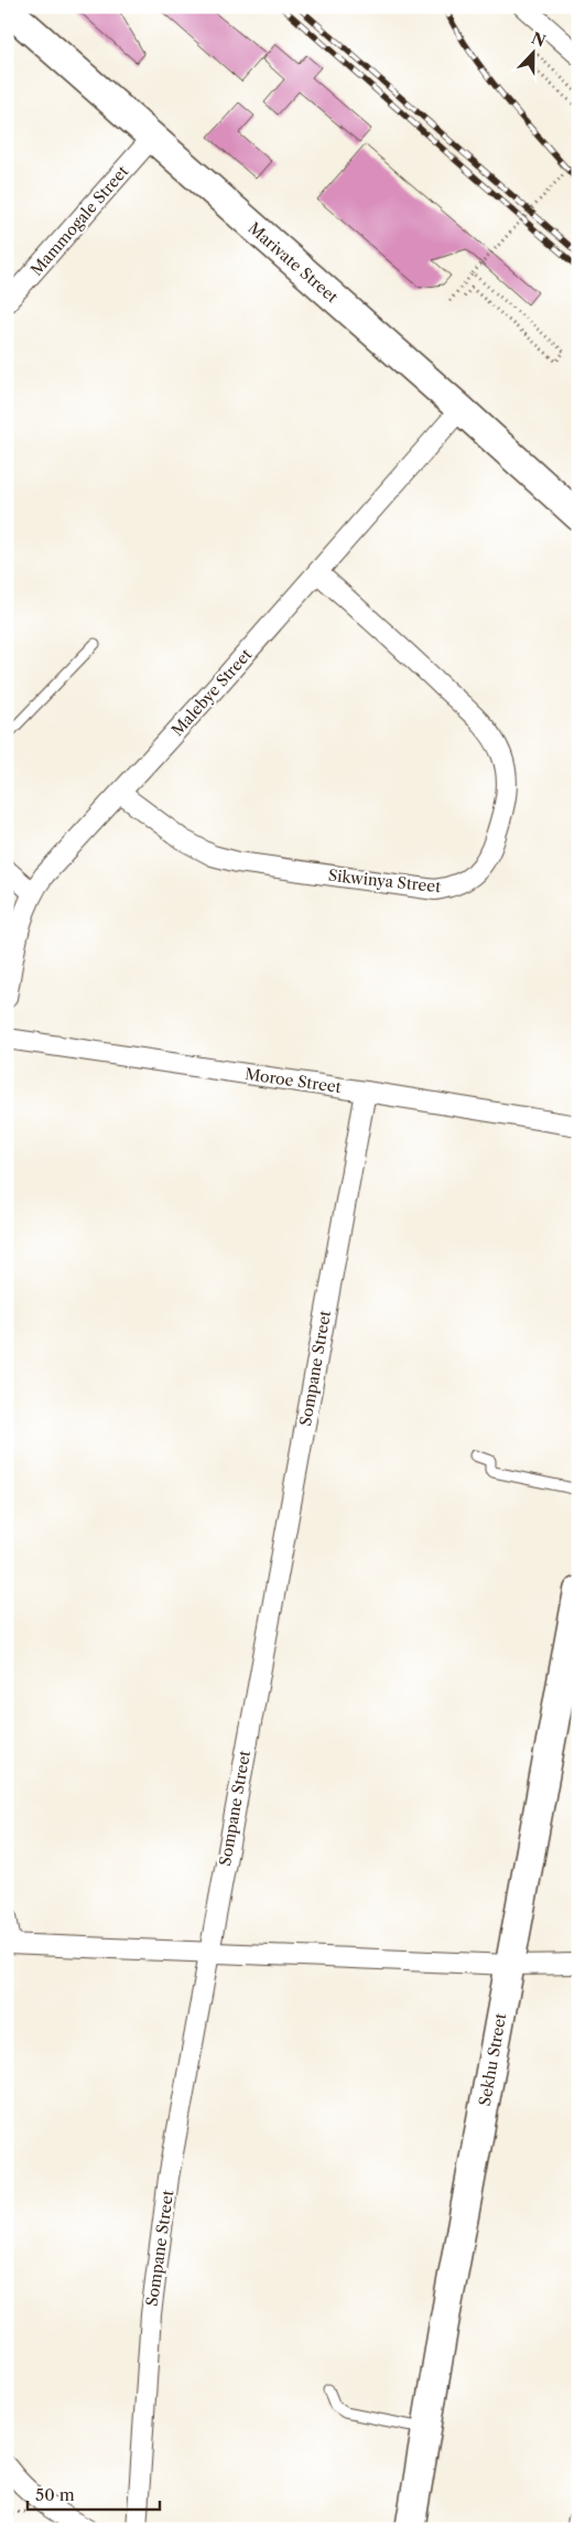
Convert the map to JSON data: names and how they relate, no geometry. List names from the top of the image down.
{
  "streets": {
    "street": [
      "Mammogale Street",
      "Marivate Street",
      "Malebye Street",
      "Sikwinya Street",
      "Moroe Street",
      "Sompane Street",
      "Sekhu Street"
    ]
  },
  "crossings": [
    ["Mammogale Street", "Marivate Street"],
    ["Marivate Street", "Malebye Street"],
    ["Malebye Street", "Sikwinya Street"],
    ["Moroe Street", "Sompane Street"]
  ],
  "scale_bar": "50 m",
  "north": "top"
}
